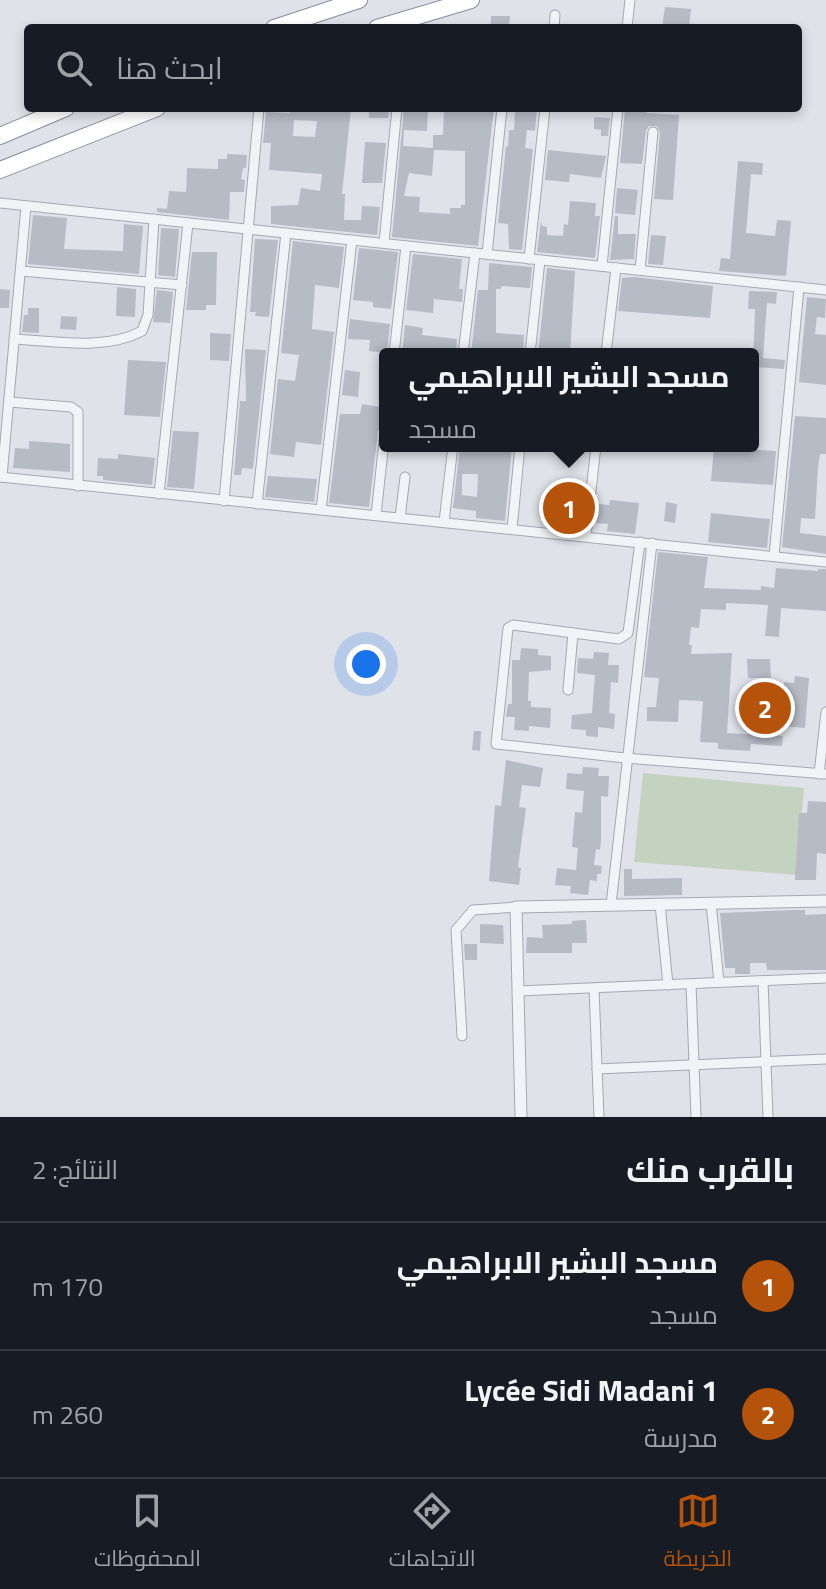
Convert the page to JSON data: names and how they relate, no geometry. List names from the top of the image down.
{
  "page": {
    "search": "ابحث هنا",
    "popup": ["مسجد البشير الابراهيمي", "مسجد"],
    "pins": ["1", "2"],
    "heading": ["بالقرب منك", "النتائج: 2"],
    "list": [
      {
        "mark": "1",
        "name": "مسجد البشير الابراهيمي",
        "note": "مسجد",
        "value": "170 m"
      },
      {
        "mark": "2",
        "name": "Lycée Sidi Madani 1",
        "note": "مدرسة",
        "value": "260 m"
      }
    ],
    "nav": ["الخريطة", "الاتجاهات", "المحفوظات"]
  }
}
